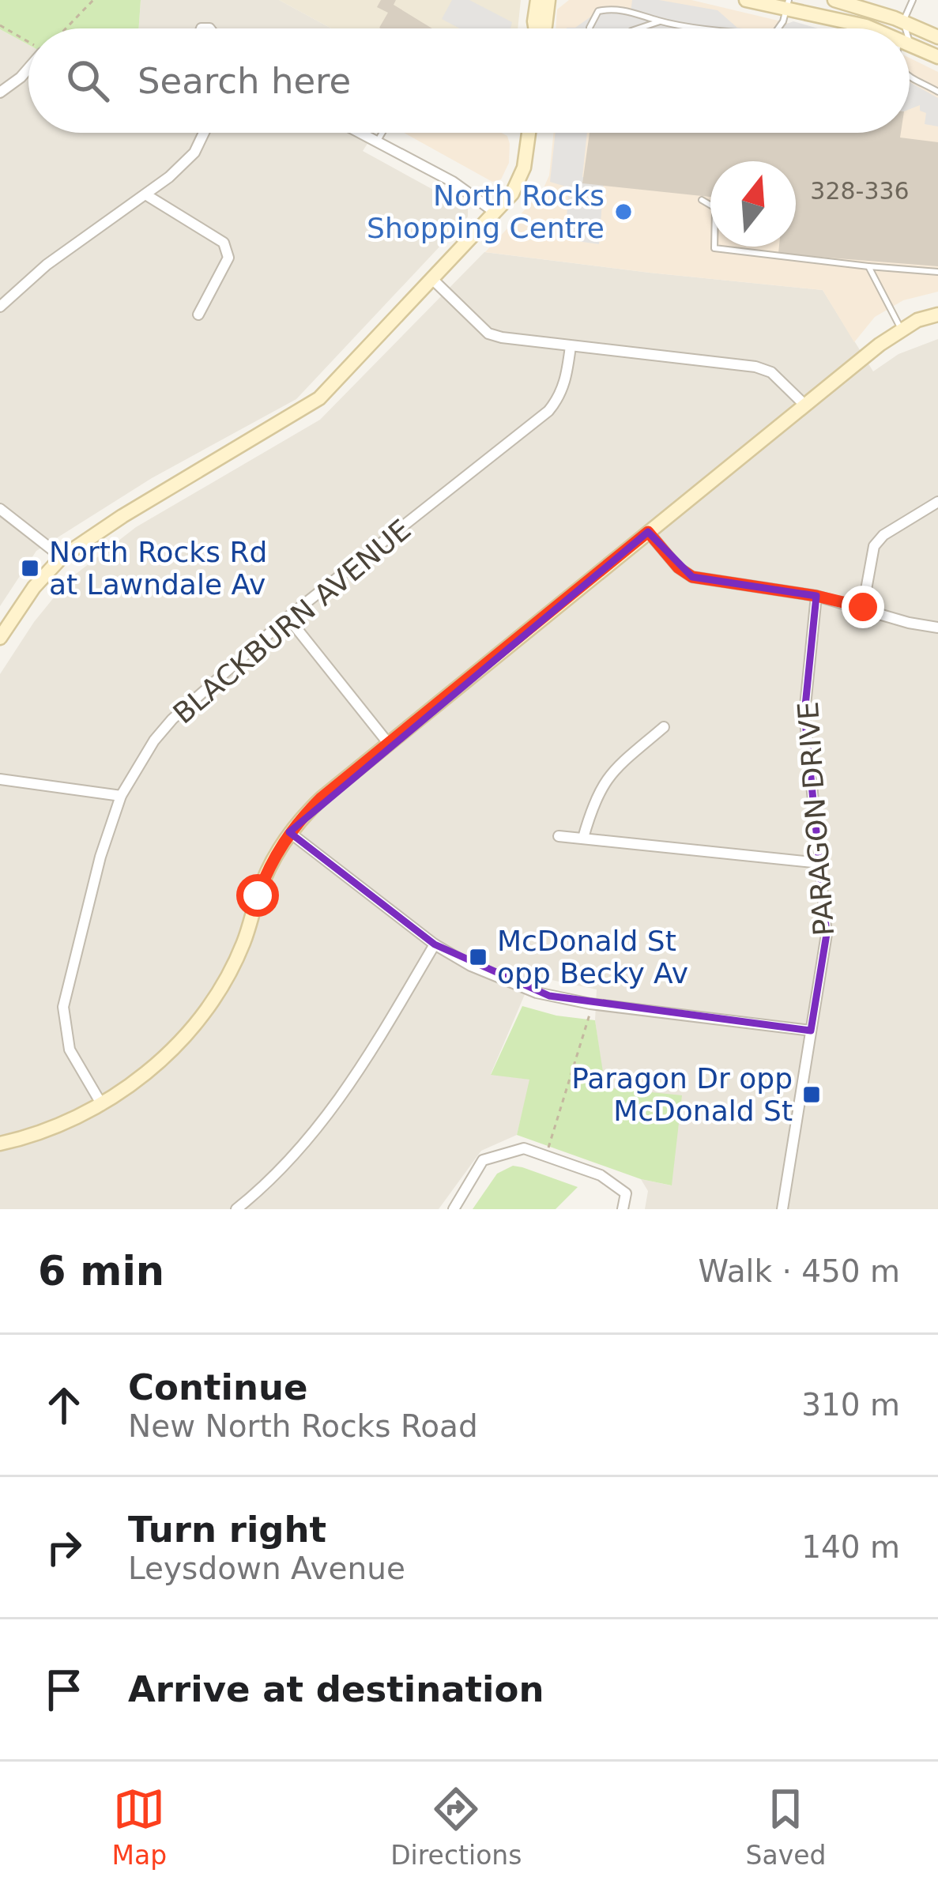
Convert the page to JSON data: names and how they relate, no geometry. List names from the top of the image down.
{
  "streets": {
    "street": ["BLACKBURN AVENUE", "PARAGON DRIVE"]
  },
  "places": {
    "other": ["North Rocks Shopping Centre"],
    "transit": ["North Rocks Rd at Lawndale Av", "McDonald St opp Becky Av", "Paragon Dr opp McDonald St"]
  },
  "house_numbers": ["328-336"],
  "north": "top",
  "page": {
    "search": "Search here",
    "heading": ["6 min", "Walk · 450 m"],
    "list": [
      ["Continue", "New North Rocks Road", "310 m"],
      ["Turn right", "Leysdown Avenue", "140 m"],
      "Arrive at destination"
    ],
    "nav": ["Map", "Directions", "Saved"]
  }
}
